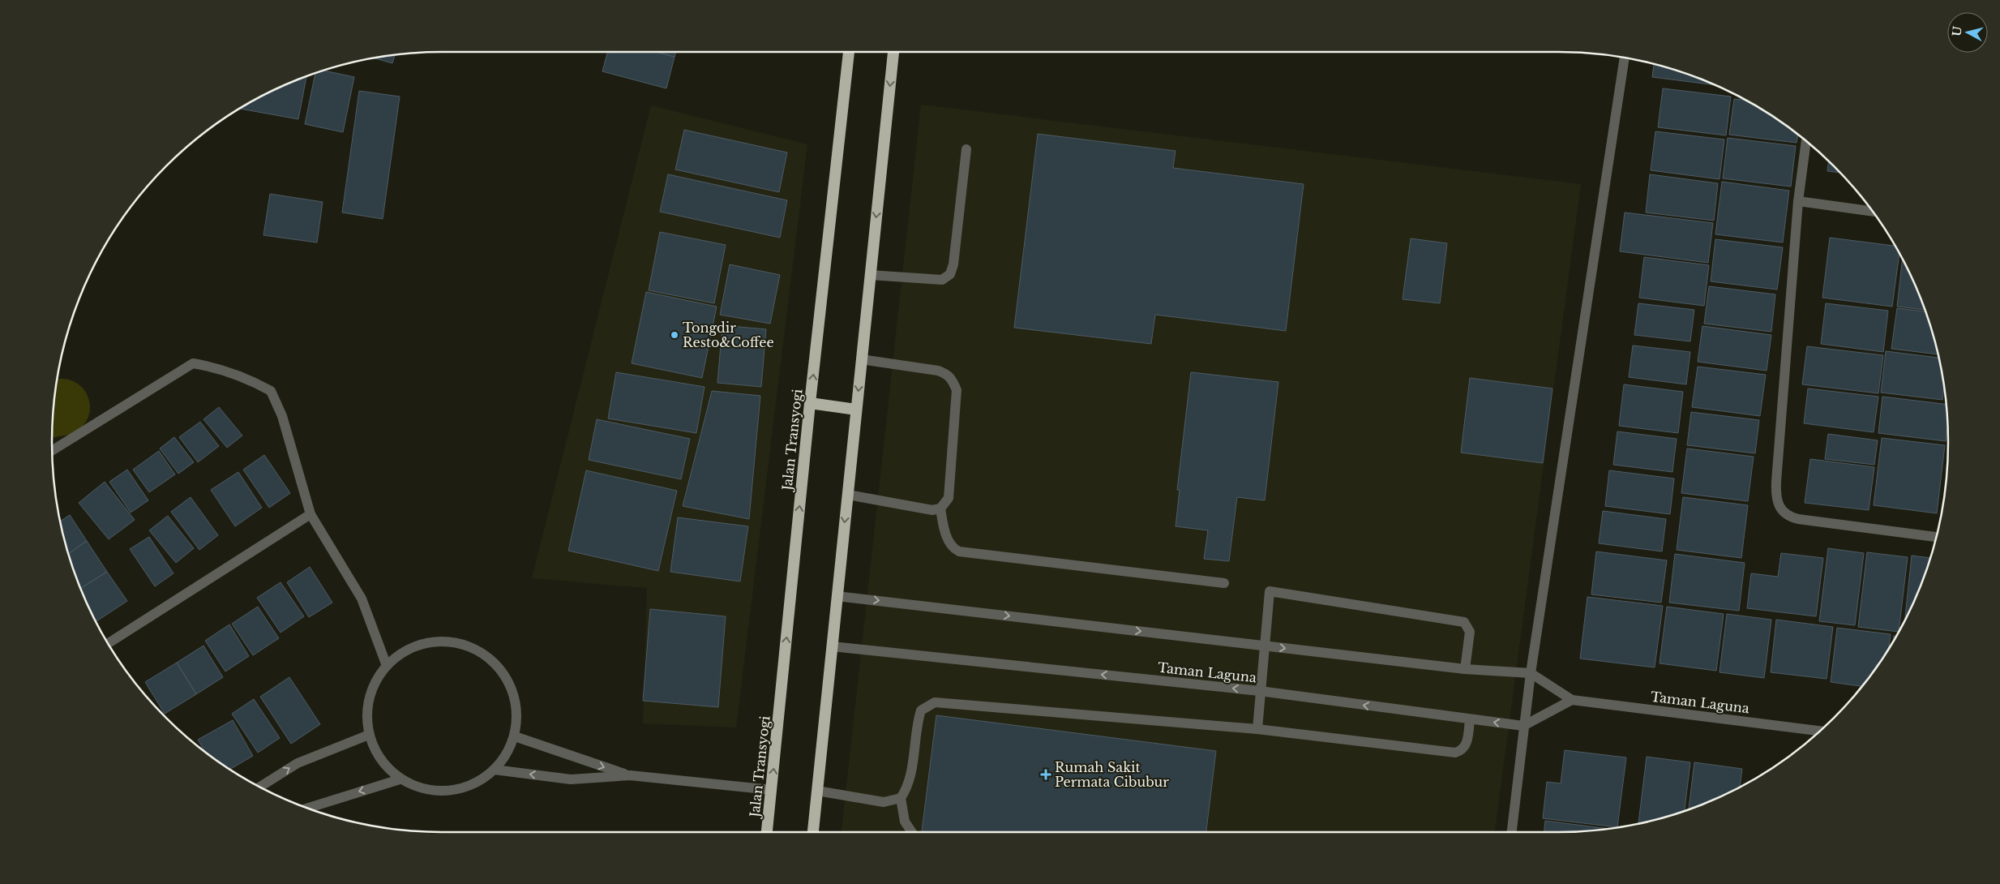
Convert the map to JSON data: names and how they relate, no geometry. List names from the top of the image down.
{
  "streets": {
    "highway": ["Jalan Transyogi"],
    "street": ["Taman Laguna"]
  },
  "places": {
    "other": ["Tongdir Resto&Coffee"],
    "health": ["Rumah Sakit Permata Cibubur"]
  },
  "north": "left"
}
